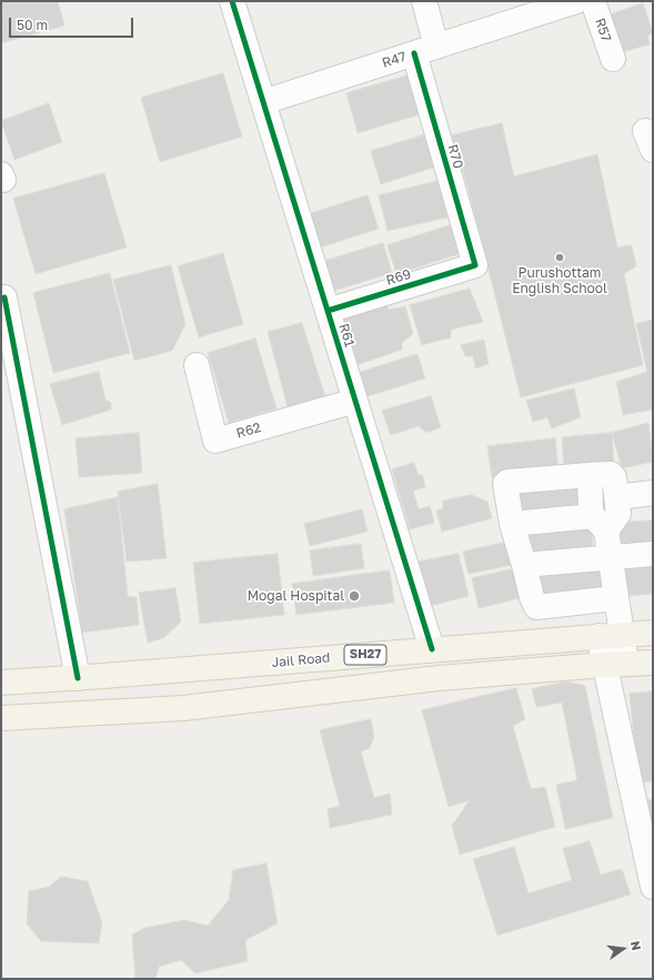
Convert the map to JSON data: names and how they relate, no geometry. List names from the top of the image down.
{
  "streets": {
    "main road": ["SH27", "Jail Road"],
    "street": [
      "R57",
      "R47",
      "R70",
      "R69",
      "R61",
      "R62"
    ]
  },
  "crossings": [
    ["R47", "R70"],
    ["R47", "R61"],
    ["R70", "R69"],
    ["R69", "R61"],
    ["R61", "R62"],
    ["R61", "Jail Road"]
  ],
  "places": ["Purushottam English School", "Mogal Hospital"],
  "scale_bar": "50 m",
  "north": "right"
}
